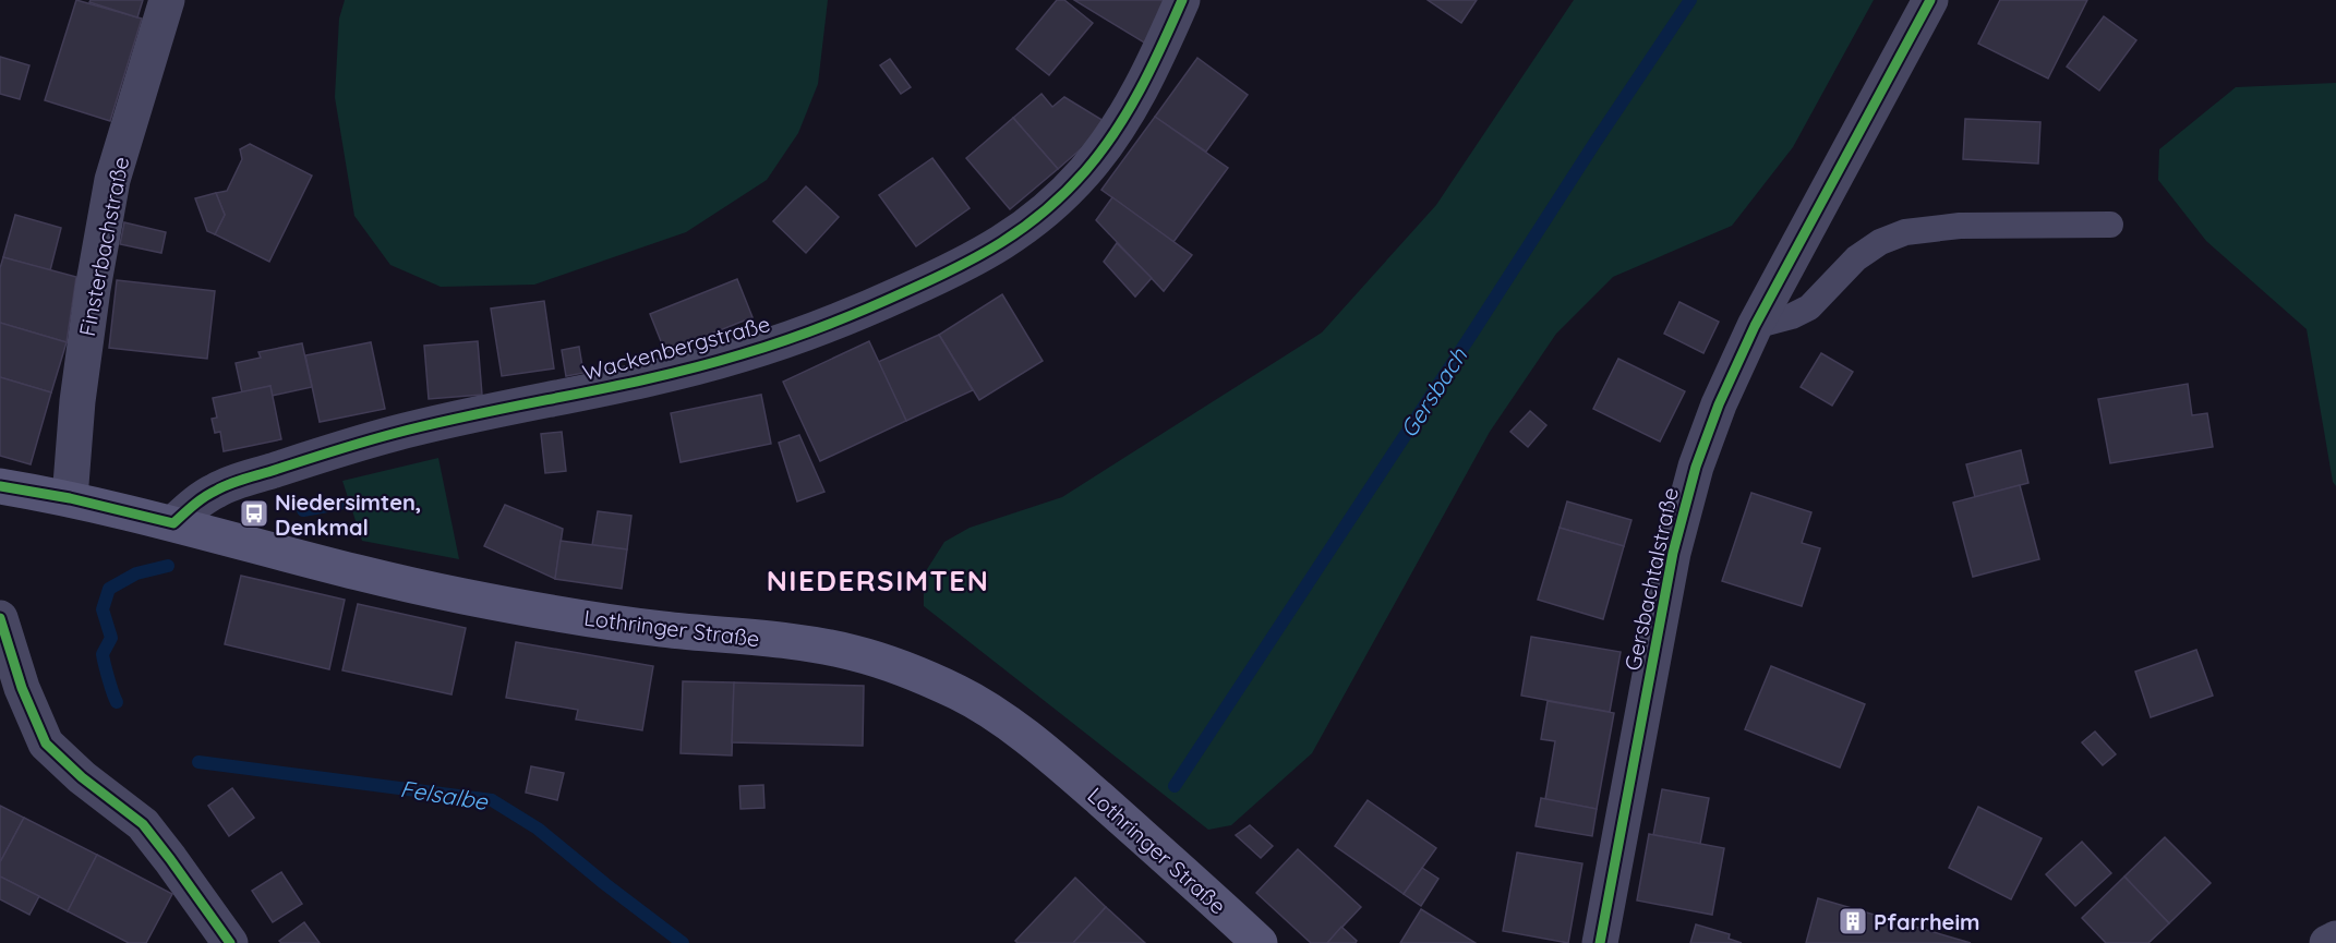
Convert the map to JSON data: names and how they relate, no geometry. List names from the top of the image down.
{
  "streets": {
    "main road": ["Lothringer Straße"],
    "street": ["Finsterbachstraße", "Wackenbergstraße", "Gersbachtalstraße"]
  },
  "crossings": [
    ["Finsterbachstraße", "Lothringer Straße"],
    ["Wackenbergstraße", "Lothringer Straße"]
  ],
  "districts": ["NIEDERSIMTEN"],
  "water": ["Gersbach", "Felsalbe"],
  "places": {
    "bus stop": ["Niedersimten, Denkmal"],
    "building": ["Pfarrheim"]
  }
}
